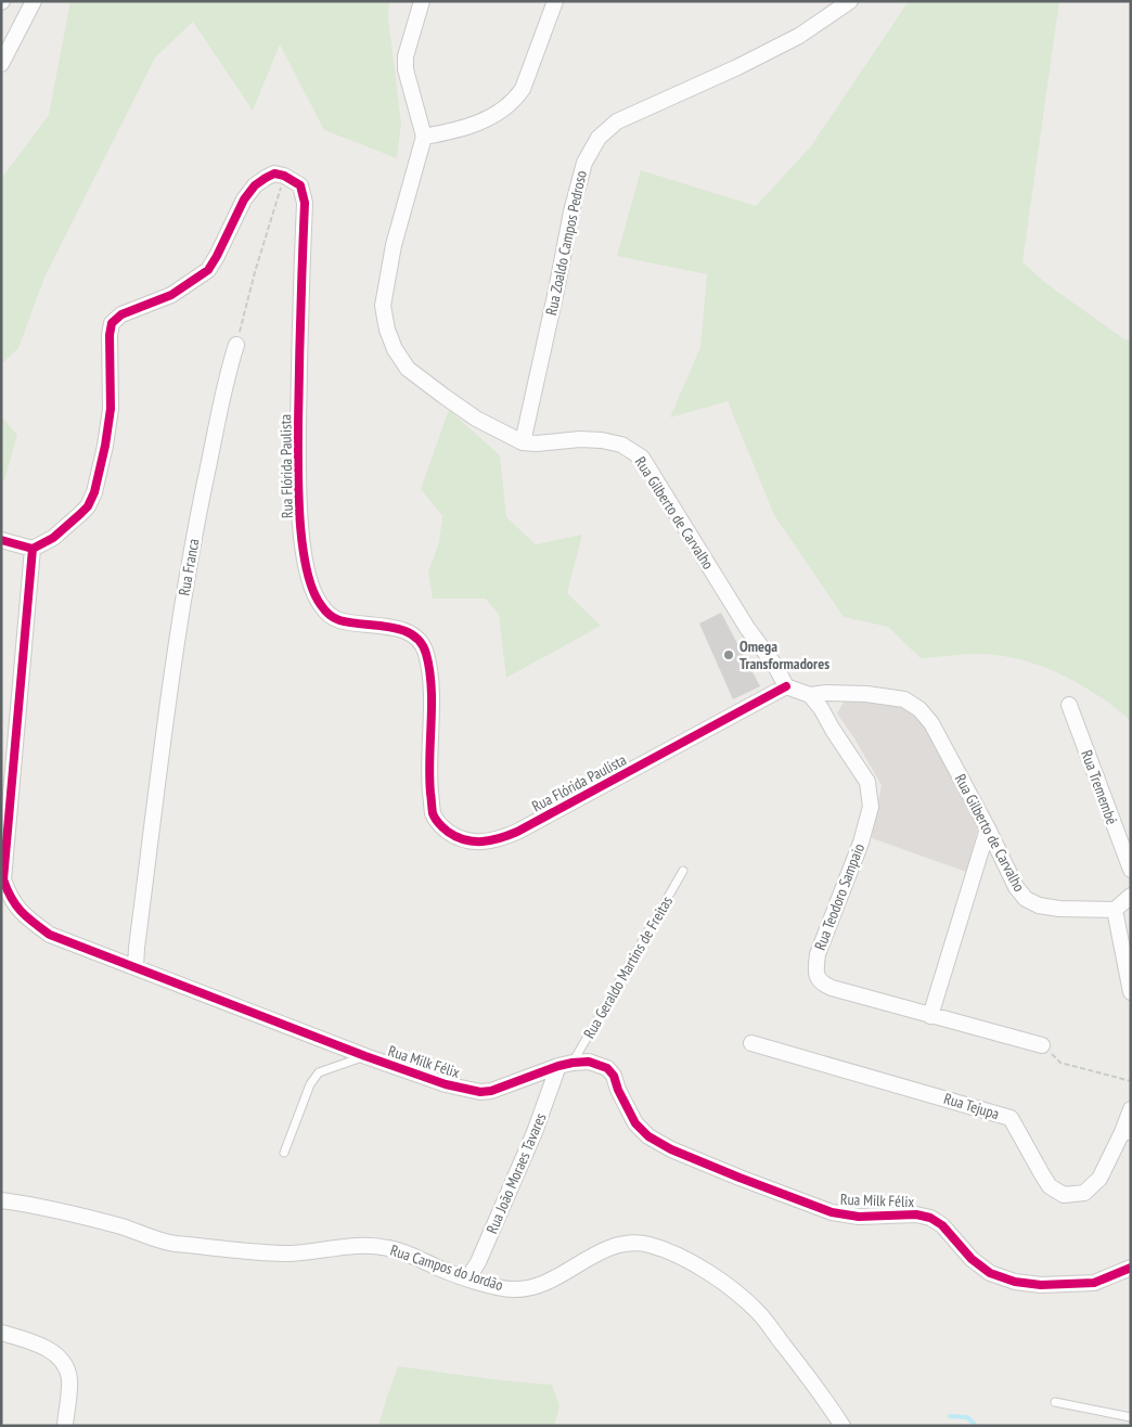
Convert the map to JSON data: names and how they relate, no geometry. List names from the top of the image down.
{
  "streets": {
    "street": [
      "Rua Zoaldo Campos Pedroso",
      "Rua Flórida Paulista",
      "Rua Gilberto de Carvalho",
      "Rua Franca",
      "Rua Tremembé",
      "Rua Teodoro Sampaio",
      "Rua Milk Félix",
      "Rua Tejupa",
      "Rua João Moraes Tavares",
      "Rua Campos do Jordão"
    ],
    "lane": ["Rua Geraldo Martins de Freitas"]
  },
  "crossings": [
    ["Rua Zoaldo Campos Pedroso", "Rua Gilberto de Carvalho"],
    ["Rua Flórida Paulista", "Rua Gilberto de Carvalho"],
    ["Rua Gilberto de Carvalho", "Rua Teodoro Sampaio"],
    ["Rua Franca", "Rua Milk Félix"],
    ["Rua Geraldo Martins de Freitas", "Rua Milk Félix"],
    ["Rua Geraldo Martins de Freitas", "Rua João Moraes Tavares"],
    ["Rua Milk Félix", "Rua João Moraes Tavares"],
    ["Rua João Moraes Tavares", "Rua Campos do Jordão"]
  ],
  "places": ["Omega Transformadores"]
}
